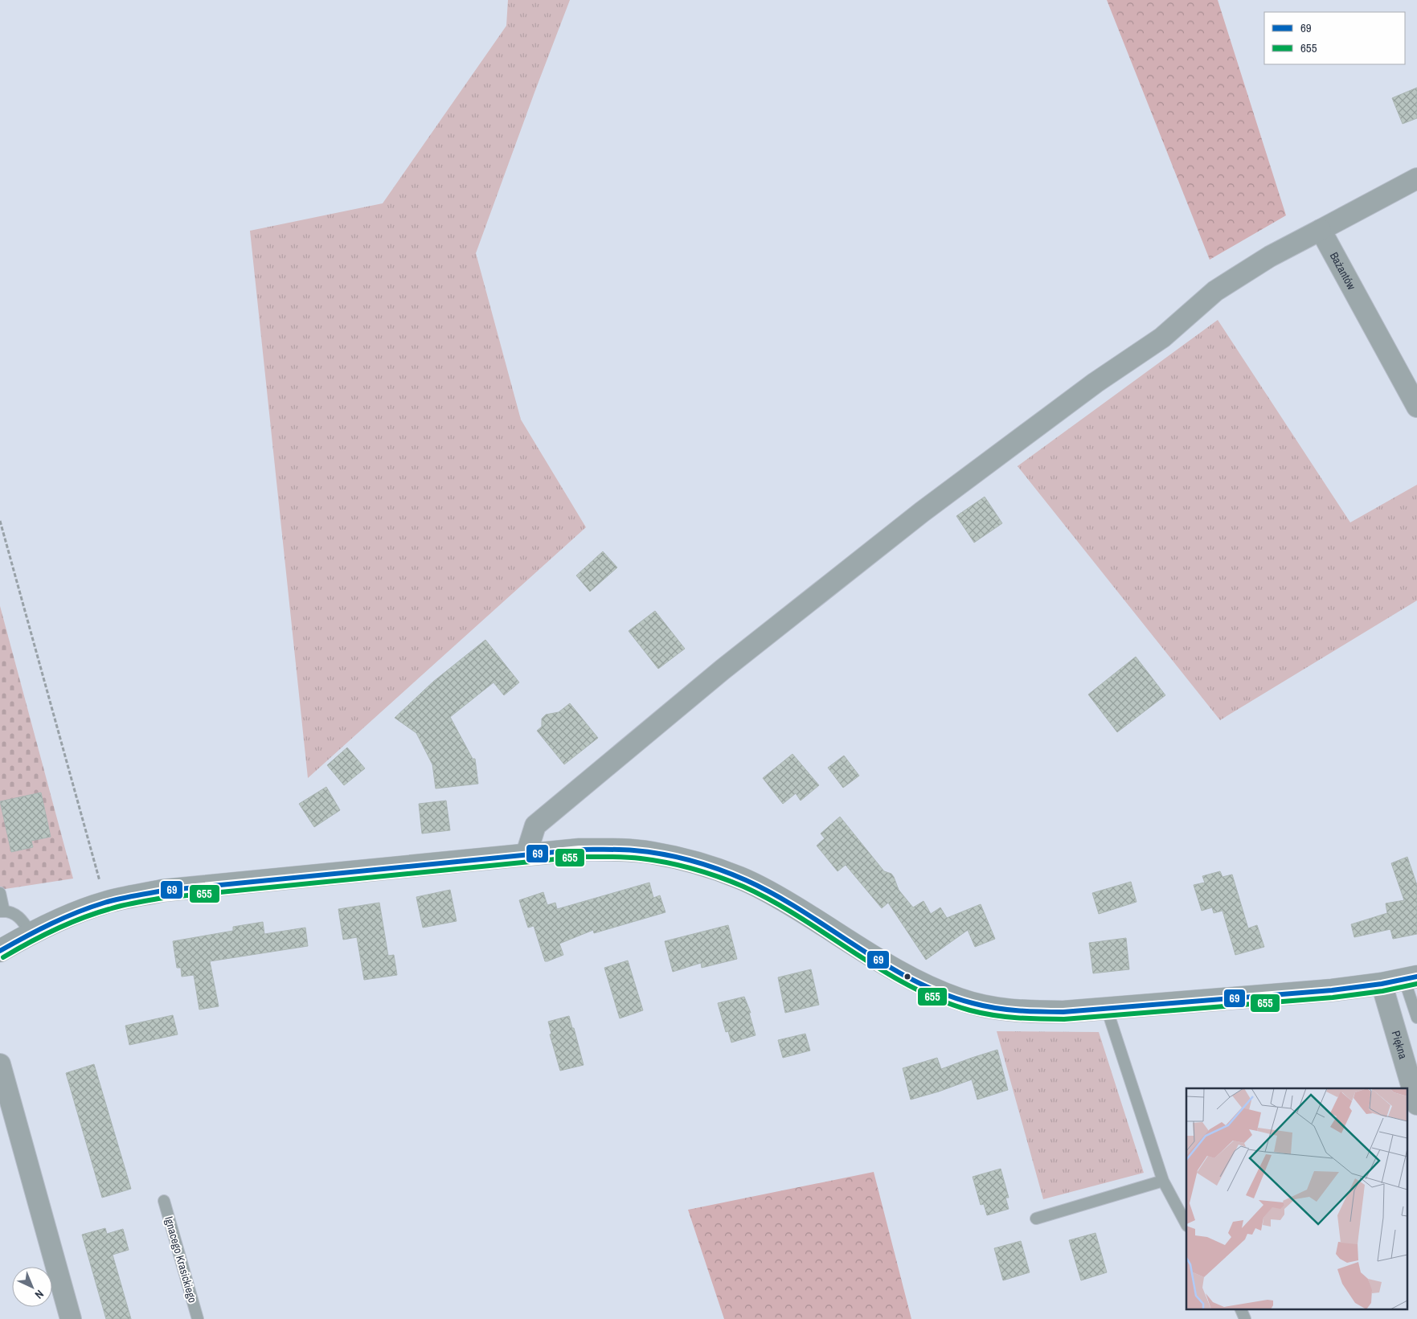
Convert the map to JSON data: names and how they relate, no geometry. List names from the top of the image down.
{
  "streets": {
    "street": ["Bażantów", "Piękna"],
    "lane": ["Ignacego Krasickiego"]
  },
  "lines": ["transit line 69", "transit line 655"],
  "legend": ["69", "655"],
  "north": "bottom right"
}
